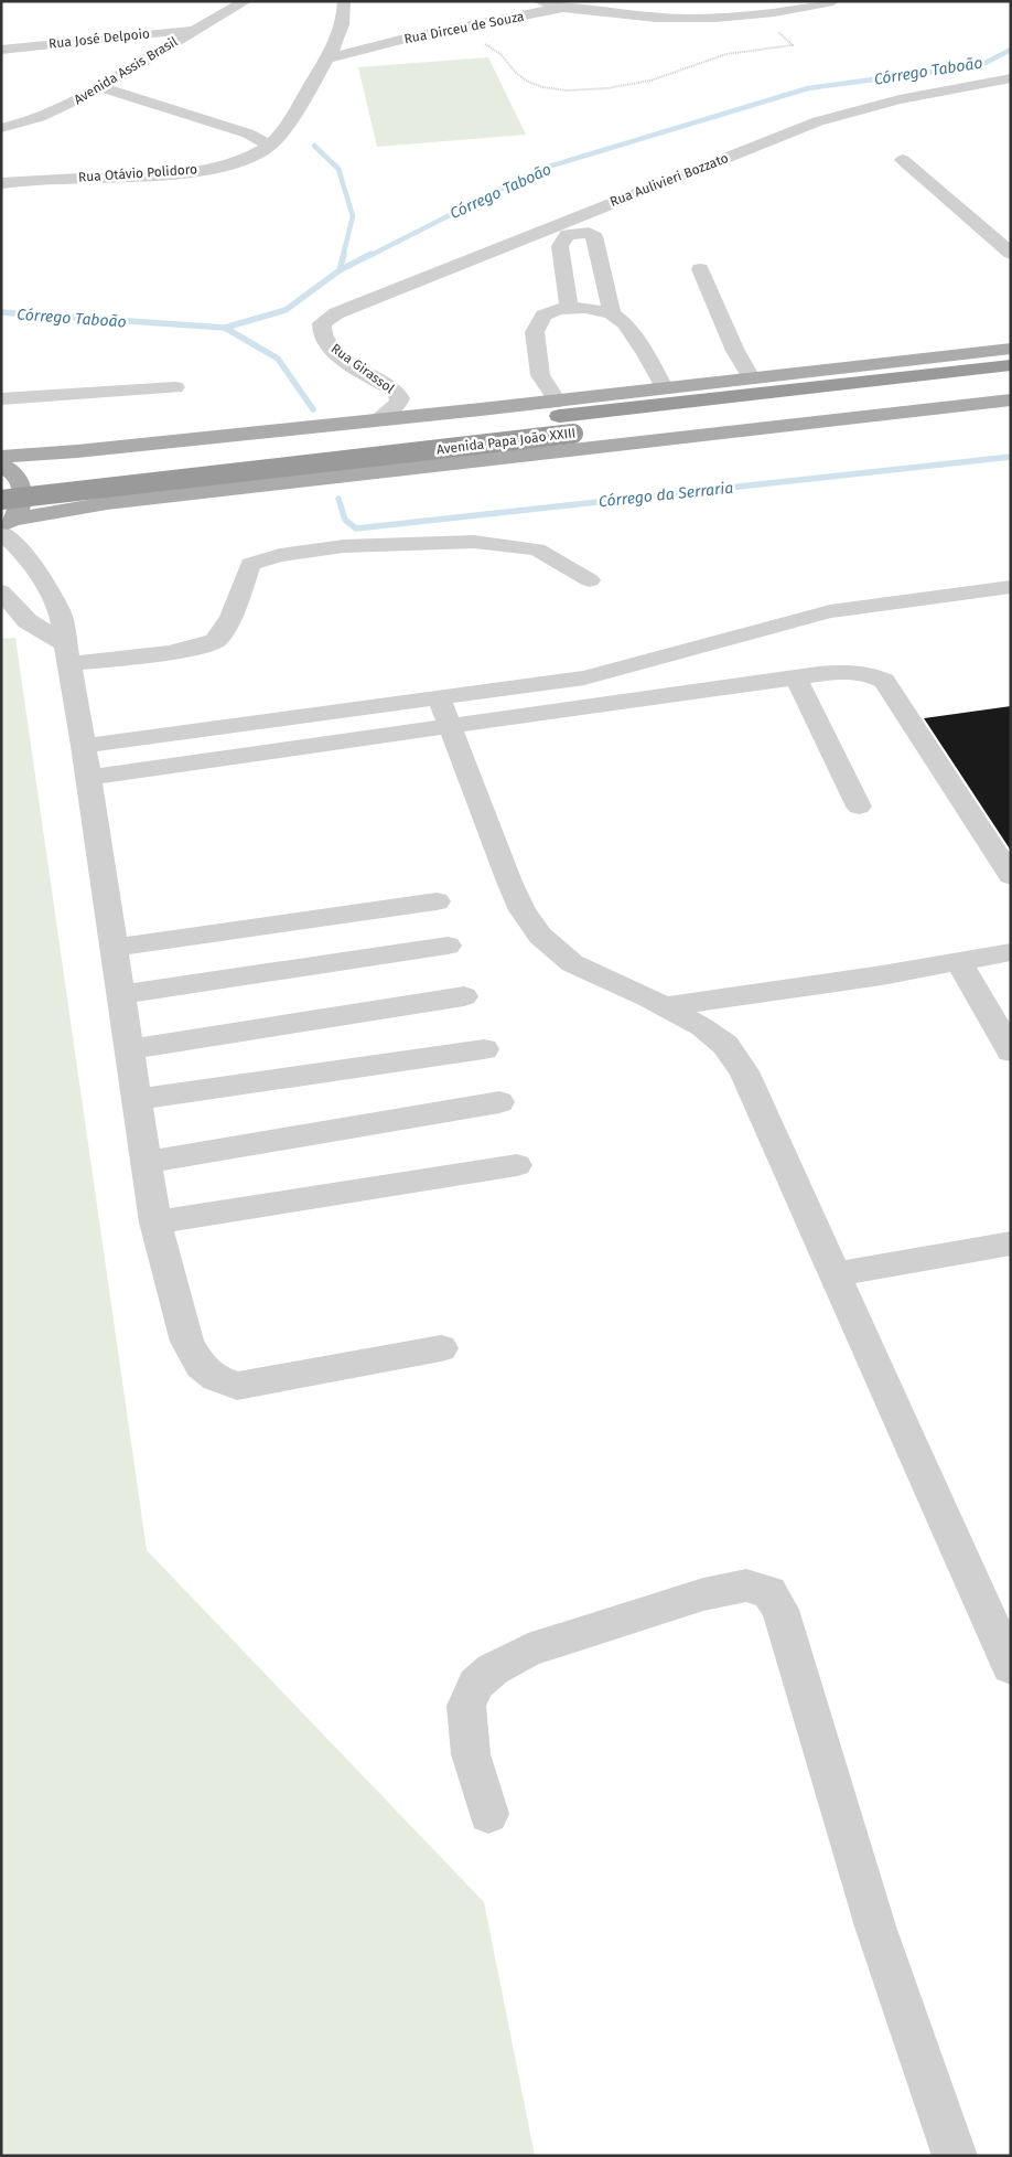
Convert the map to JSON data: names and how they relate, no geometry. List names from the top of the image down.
{
  "streets": {
    "highway": ["Avenida Papa João XXIII"],
    "street": [
      "Rua Dirceu de Souza",
      "Rua José Delpoio",
      "Avenida Assis Brasil",
      "Rua Otávio Polidoro",
      "Rua Aulivieri Bozzato",
      "Rua Girassol"
    ]
  },
  "crossings": [
    ["Rua Dirceu de Souza", "Rua Otávio Polidoro"],
    ["Rua José Delpoio", "Avenida Assis Brasil"],
    ["Rua Aulivieri Bozzato", "Rua Girassol"],
    ["Rua Girassol", "Avenida Papa João XXIII"]
  ],
  "water": ["Córrego Taboão", "Córrego da Serraria"]
}
